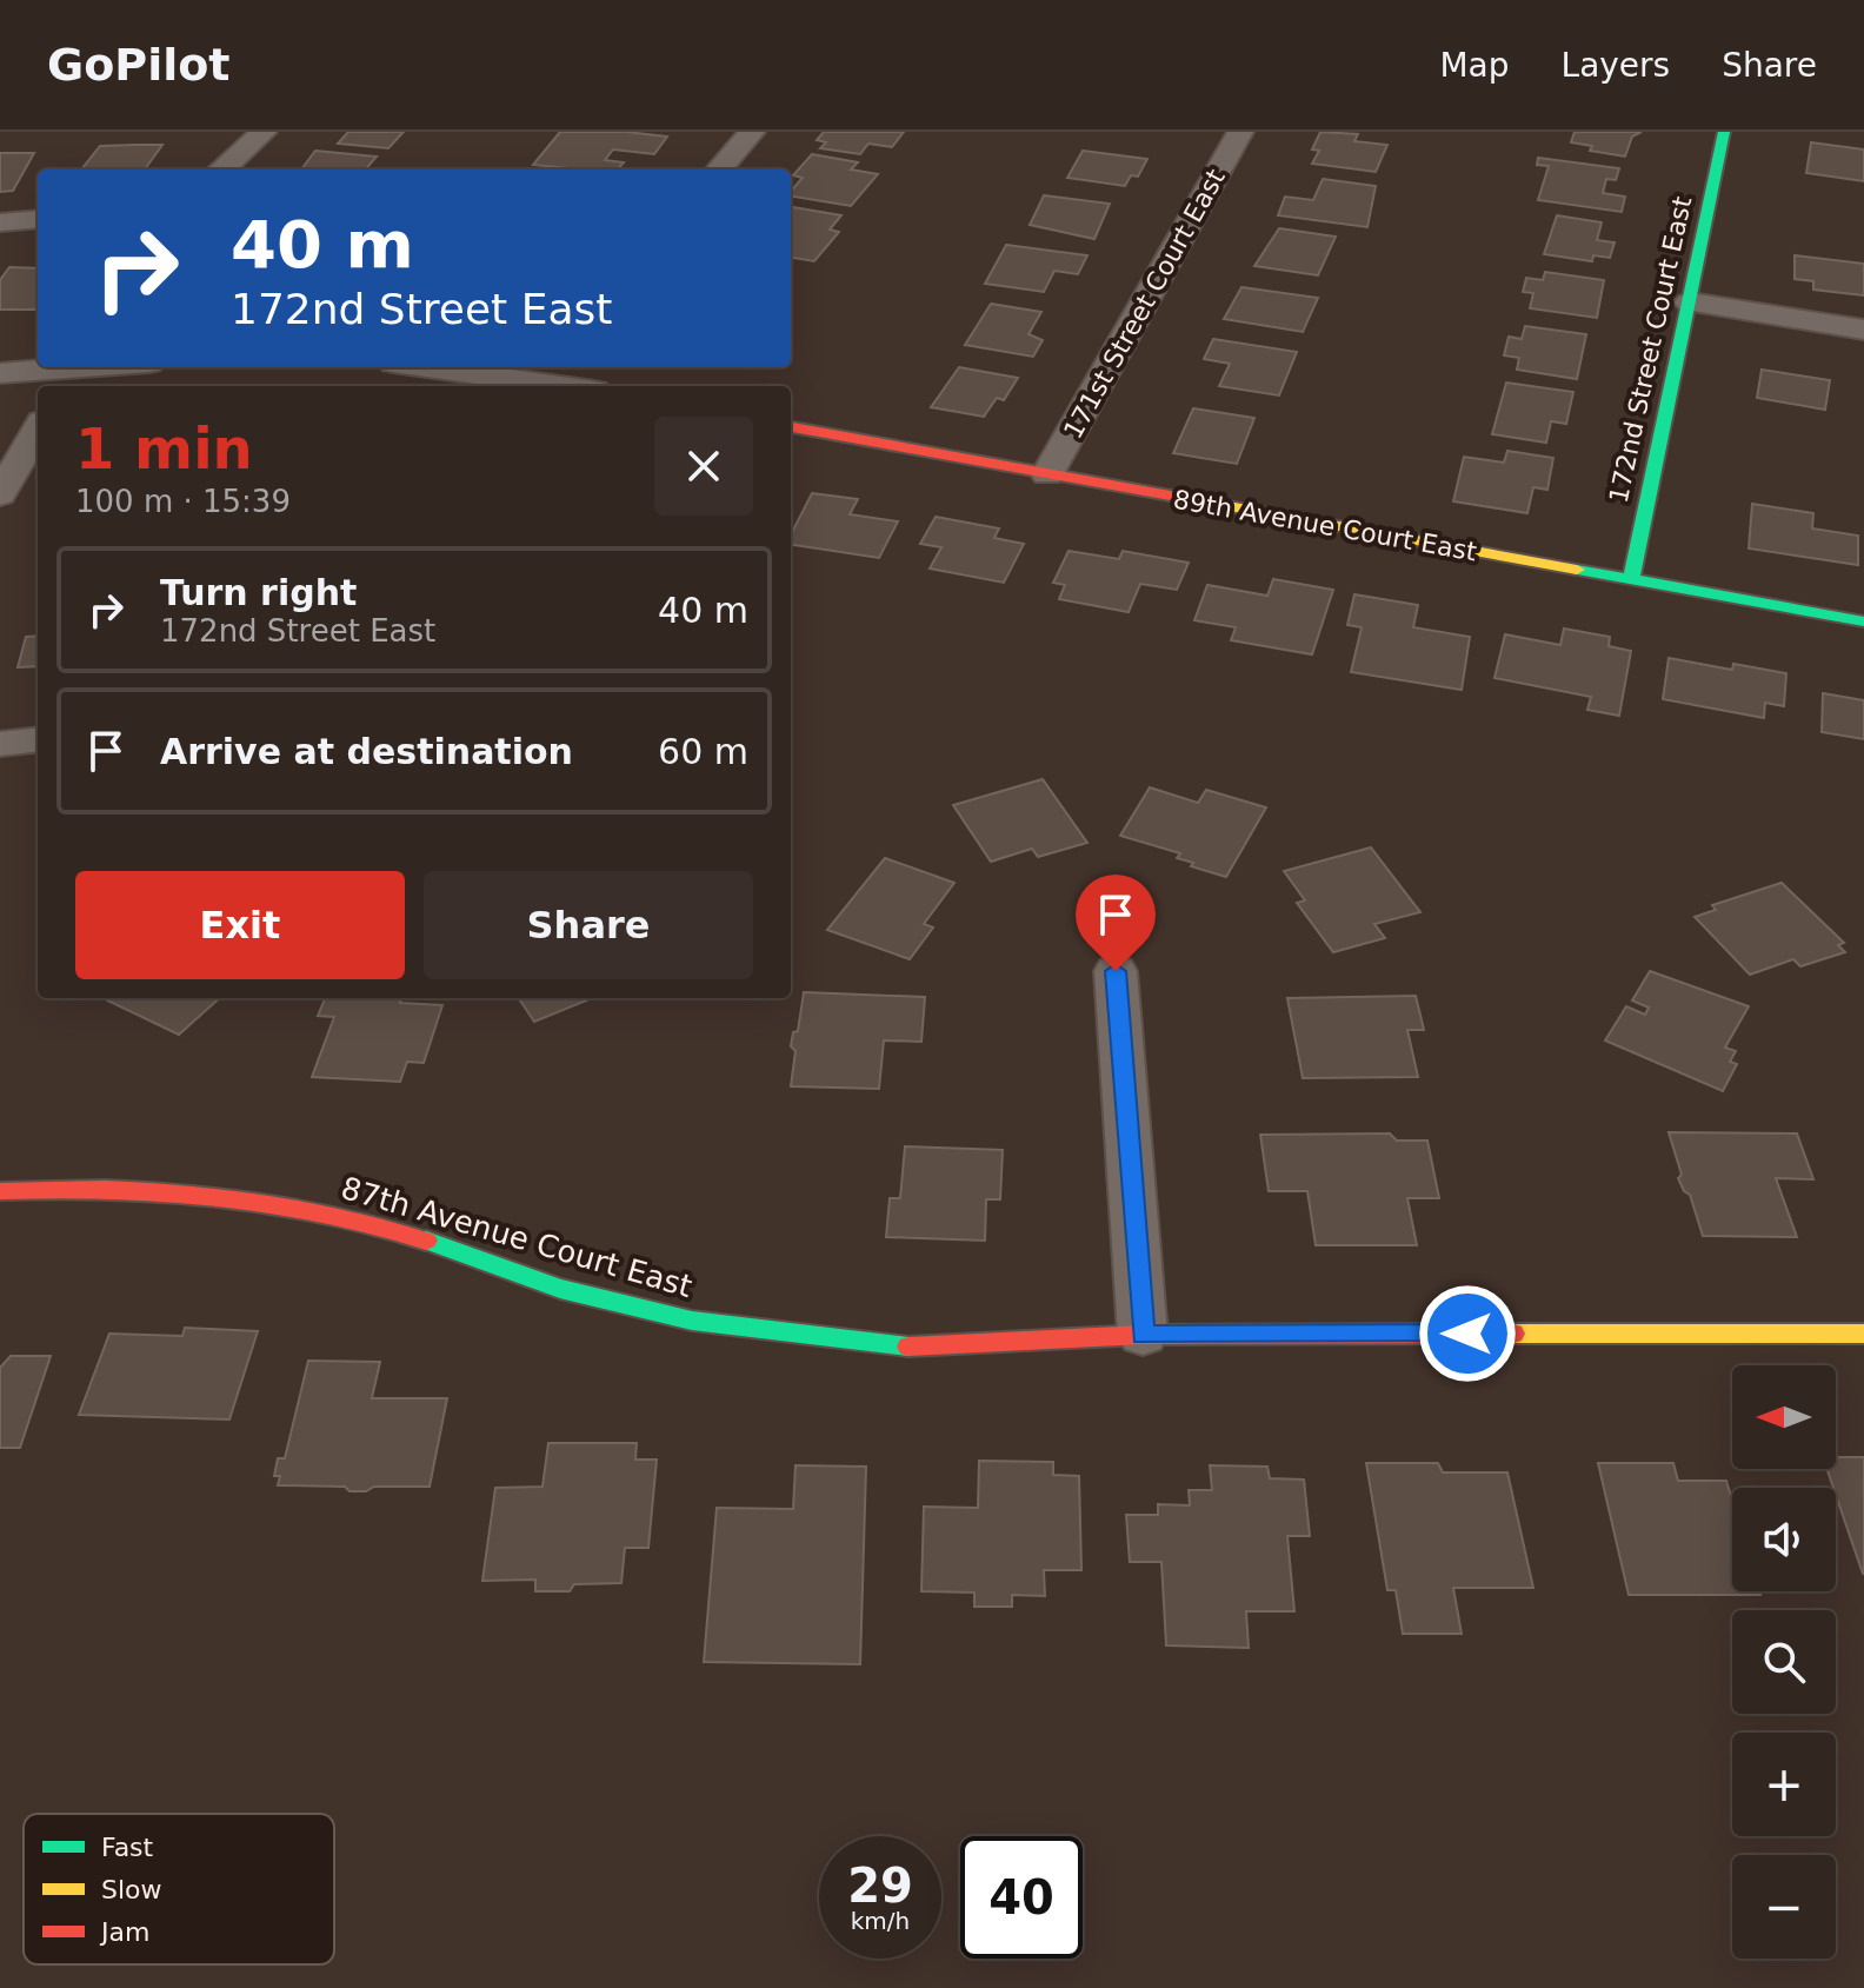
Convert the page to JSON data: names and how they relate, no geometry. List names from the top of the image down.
{
  "streets": {
    "street": [
      "171st Street Court East",
      "172nd Street Court East",
      "89th Avenue Court East",
      "87th Avenue Court East"
    ]
  },
  "crossings": [
    ["171st Street Court East", "89th Avenue Court East"],
    ["172nd Street Court East", "89th Avenue Court East"]
  ],
  "legend": ["Fast", "Slow", "Jam"],
  "north": "left",
  "page": {
    "header": "GoPilot",
    "nav": ["Map", "Layers", "Share"],
    "turn": ["40 m", "172nd Street East"],
    "heading": ["1 min", "100 m · 15:39"],
    "list": [
      {
        "name": "Turn right",
        "note": "172nd Street East",
        "value": "40 m"
      },
      {
        "name": "Arrive at destination",
        "value": "60 m"
      }
    ],
    "buttons": ["Exit", "Share"],
    "map_buttons": ["+", "−"],
    "speed": "29 km/h",
    "limit": "40"
  }
}
